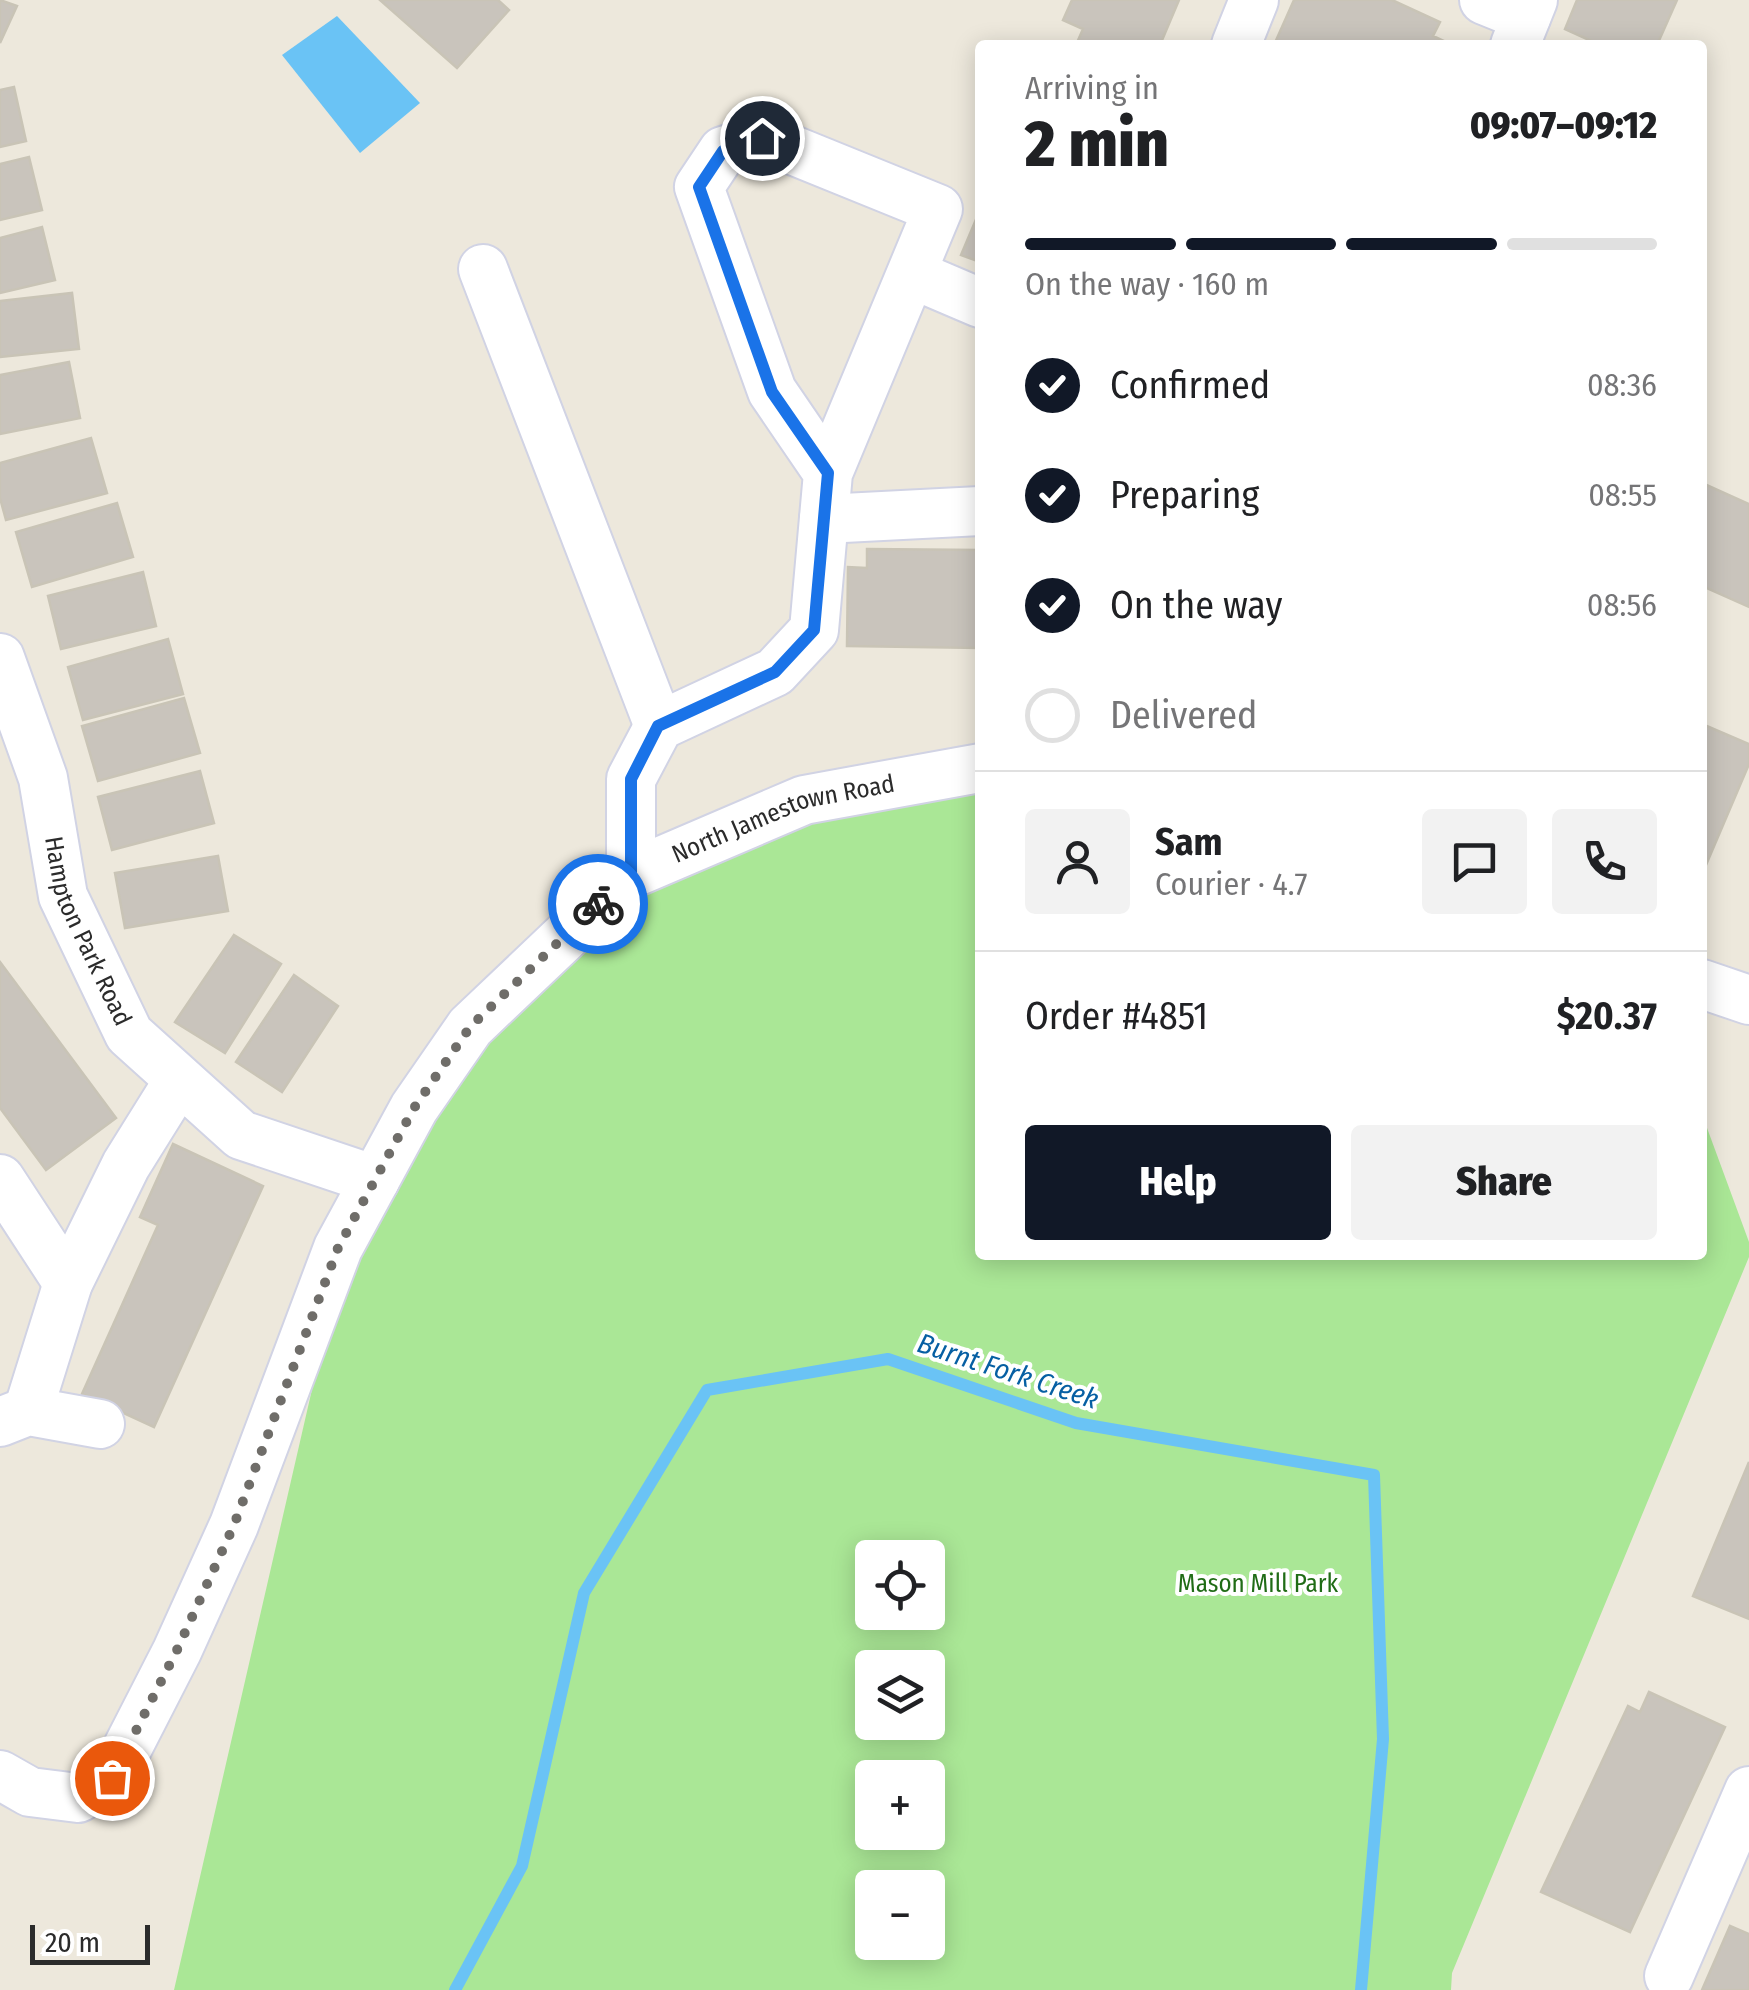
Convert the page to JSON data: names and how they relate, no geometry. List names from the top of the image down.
{
  "streets": {
    "street": ["North Jamestown Road", "Hampton Park Road"]
  },
  "crossings": [
    ["North Jamestown Road", "Hampton Park Road"]
  ],
  "water": ["Burnt Fork Creek"],
  "parks": ["Mason Mill Park"],
  "scale_bar": "20 m",
  "page": {
    "heading": ["2 min", "Arriving in", "09:07–09:12"],
    "panel": [
      "Sam",
      "Courier · 4.7",
      "Order #4851",
      "$20.37"
    ],
    "bar": "On the way · 160 m",
    "list": [
      ["Confirmed", "08:36"],
      ["Preparing", "08:55"],
      ["On the way", "08:56"],
      "Delivered"
    ],
    "buttons": ["Help", "Share"],
    "map_buttons": ["+", "−"],
    "scale": "20 m"
  }
}
